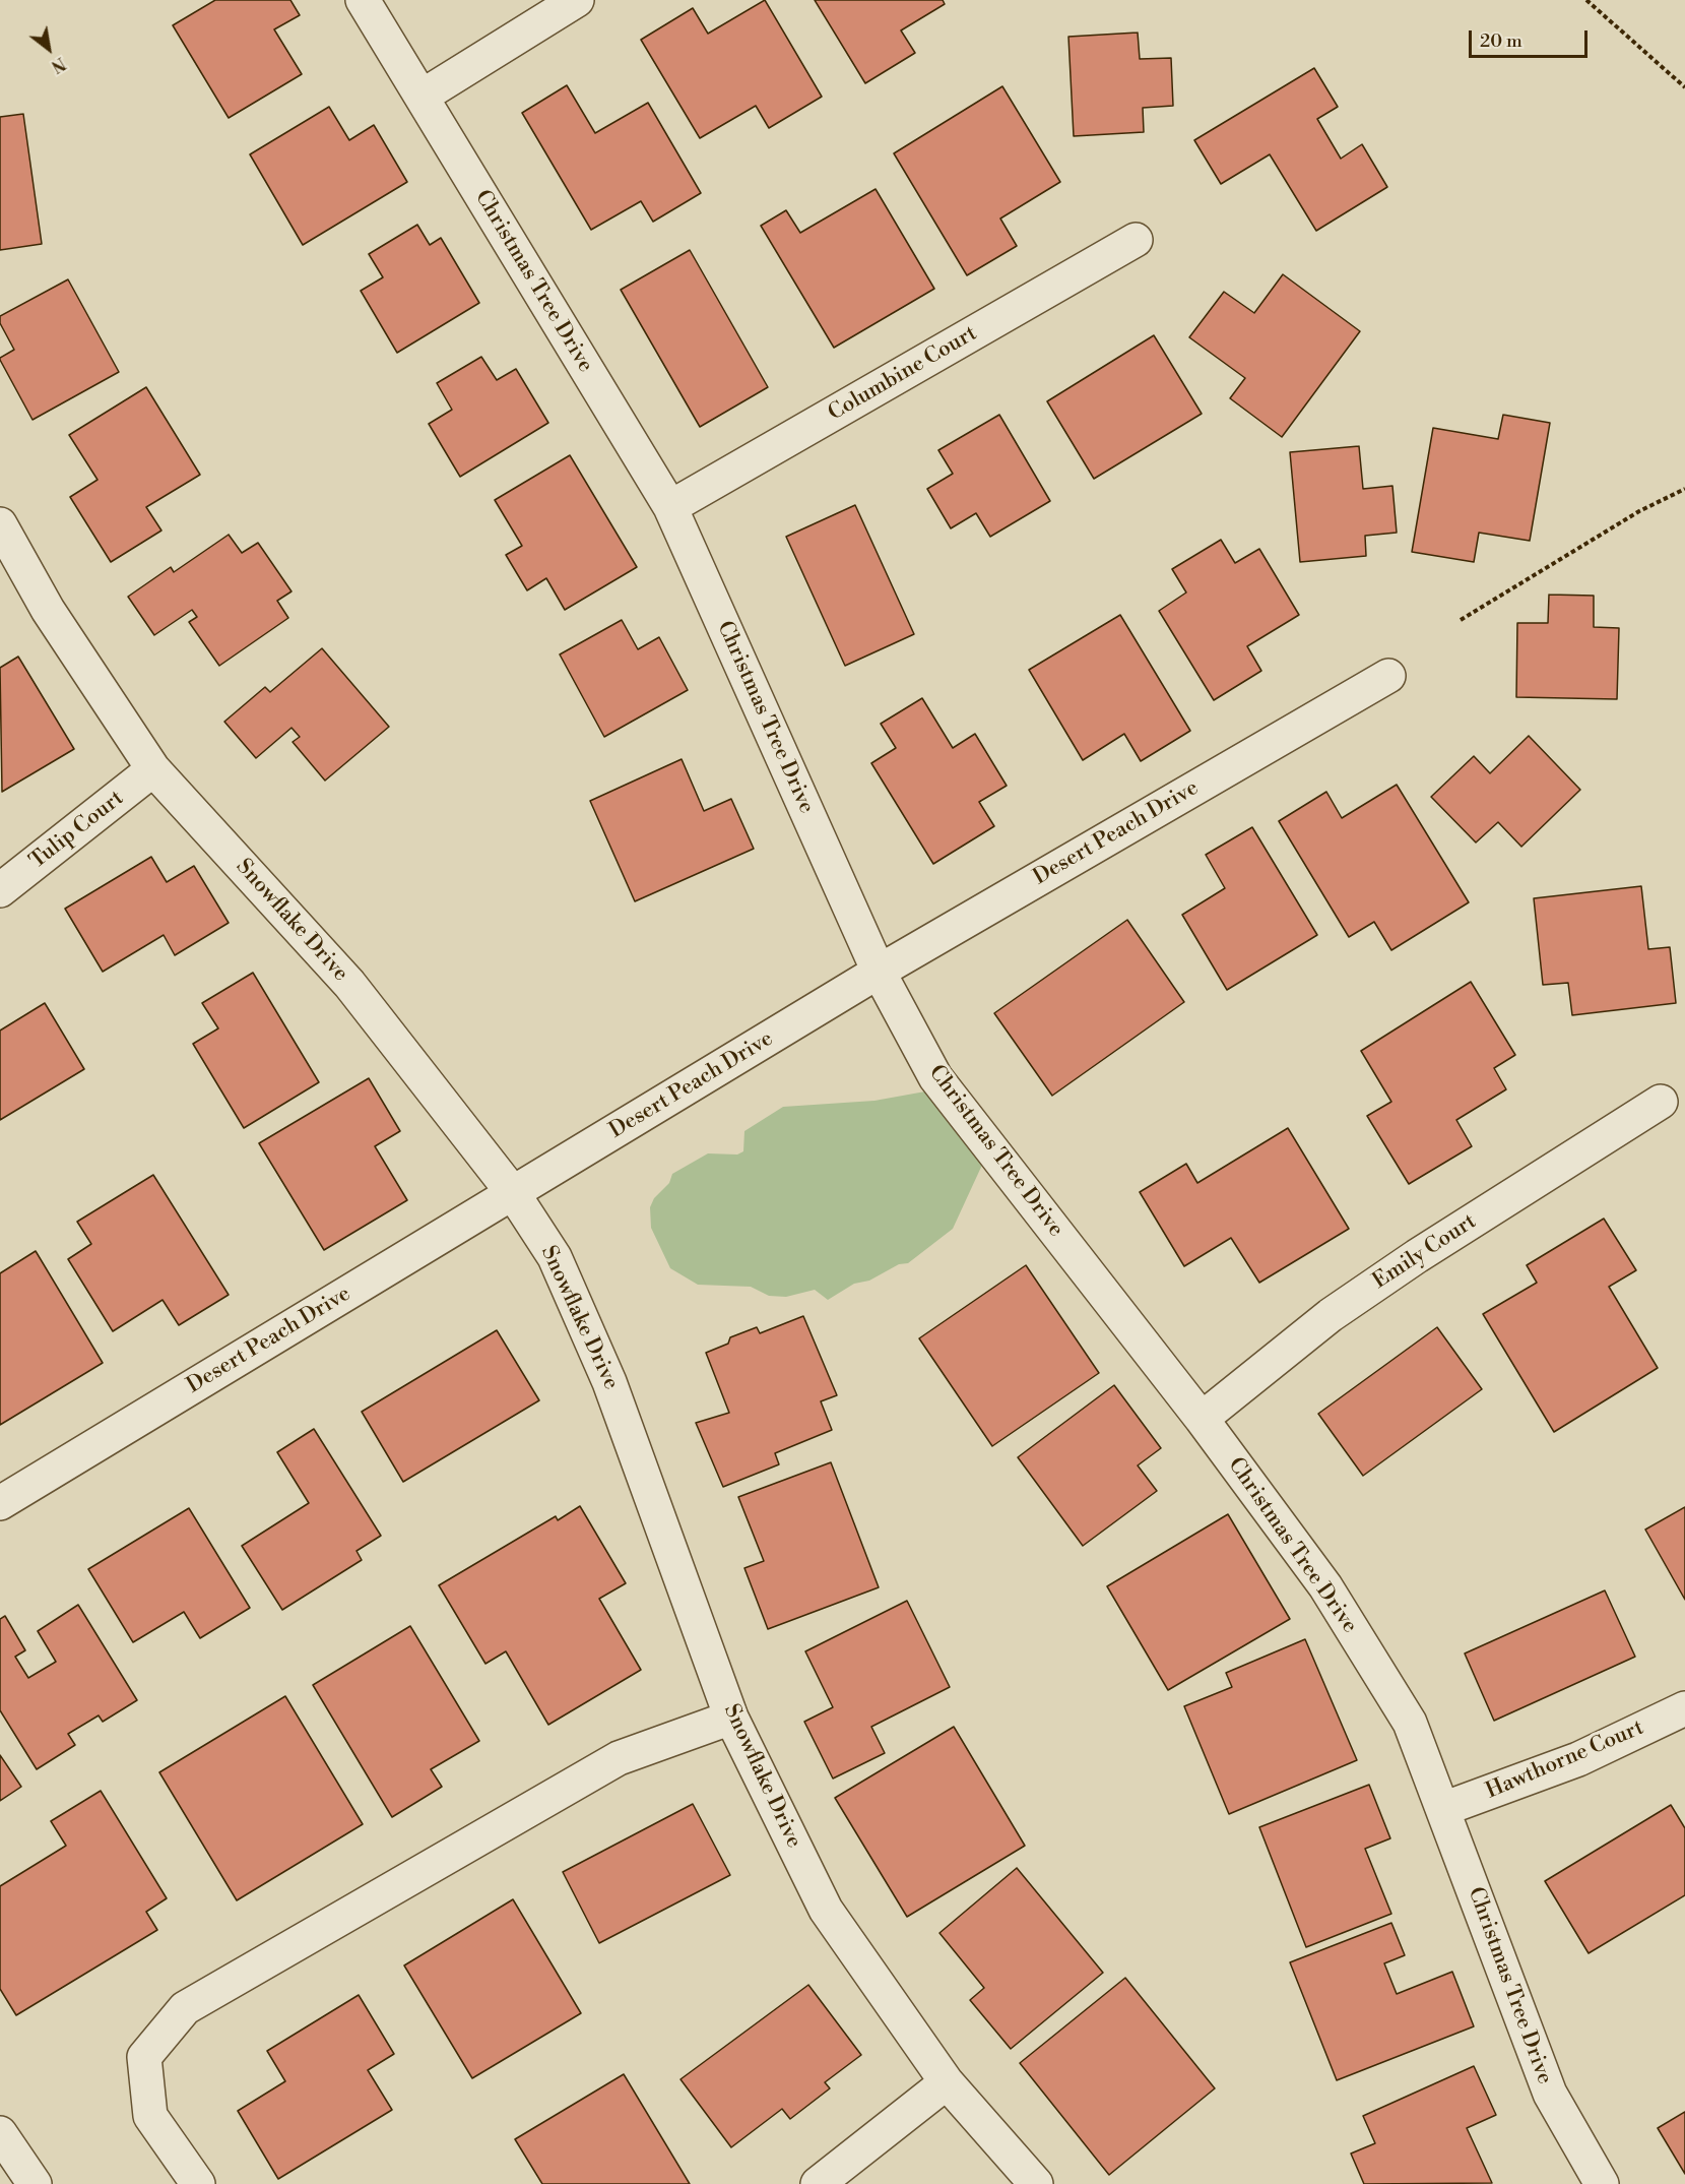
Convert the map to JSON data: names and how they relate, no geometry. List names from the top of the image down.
{
  "streets": {
    "street": [
      "Christmas Tree Drive",
      "Columbine Court",
      "Tulip Court",
      "Desert Peach Drive",
      "Snowflake Drive",
      "Emily Court",
      "Hawthorne Court"
    ]
  },
  "crossings": [
    ["Christmas Tree Drive", "Columbine Court"],
    ["Christmas Tree Drive", "Desert Peach Drive"],
    ["Christmas Tree Drive", "Emily Court"],
    ["Christmas Tree Drive", "Hawthorne Court"],
    ["Tulip Court", "Snowflake Drive"],
    ["Desert Peach Drive", "Snowflake Drive"]
  ],
  "scale_bar": "20 m",
  "north": "bottom right"
}
